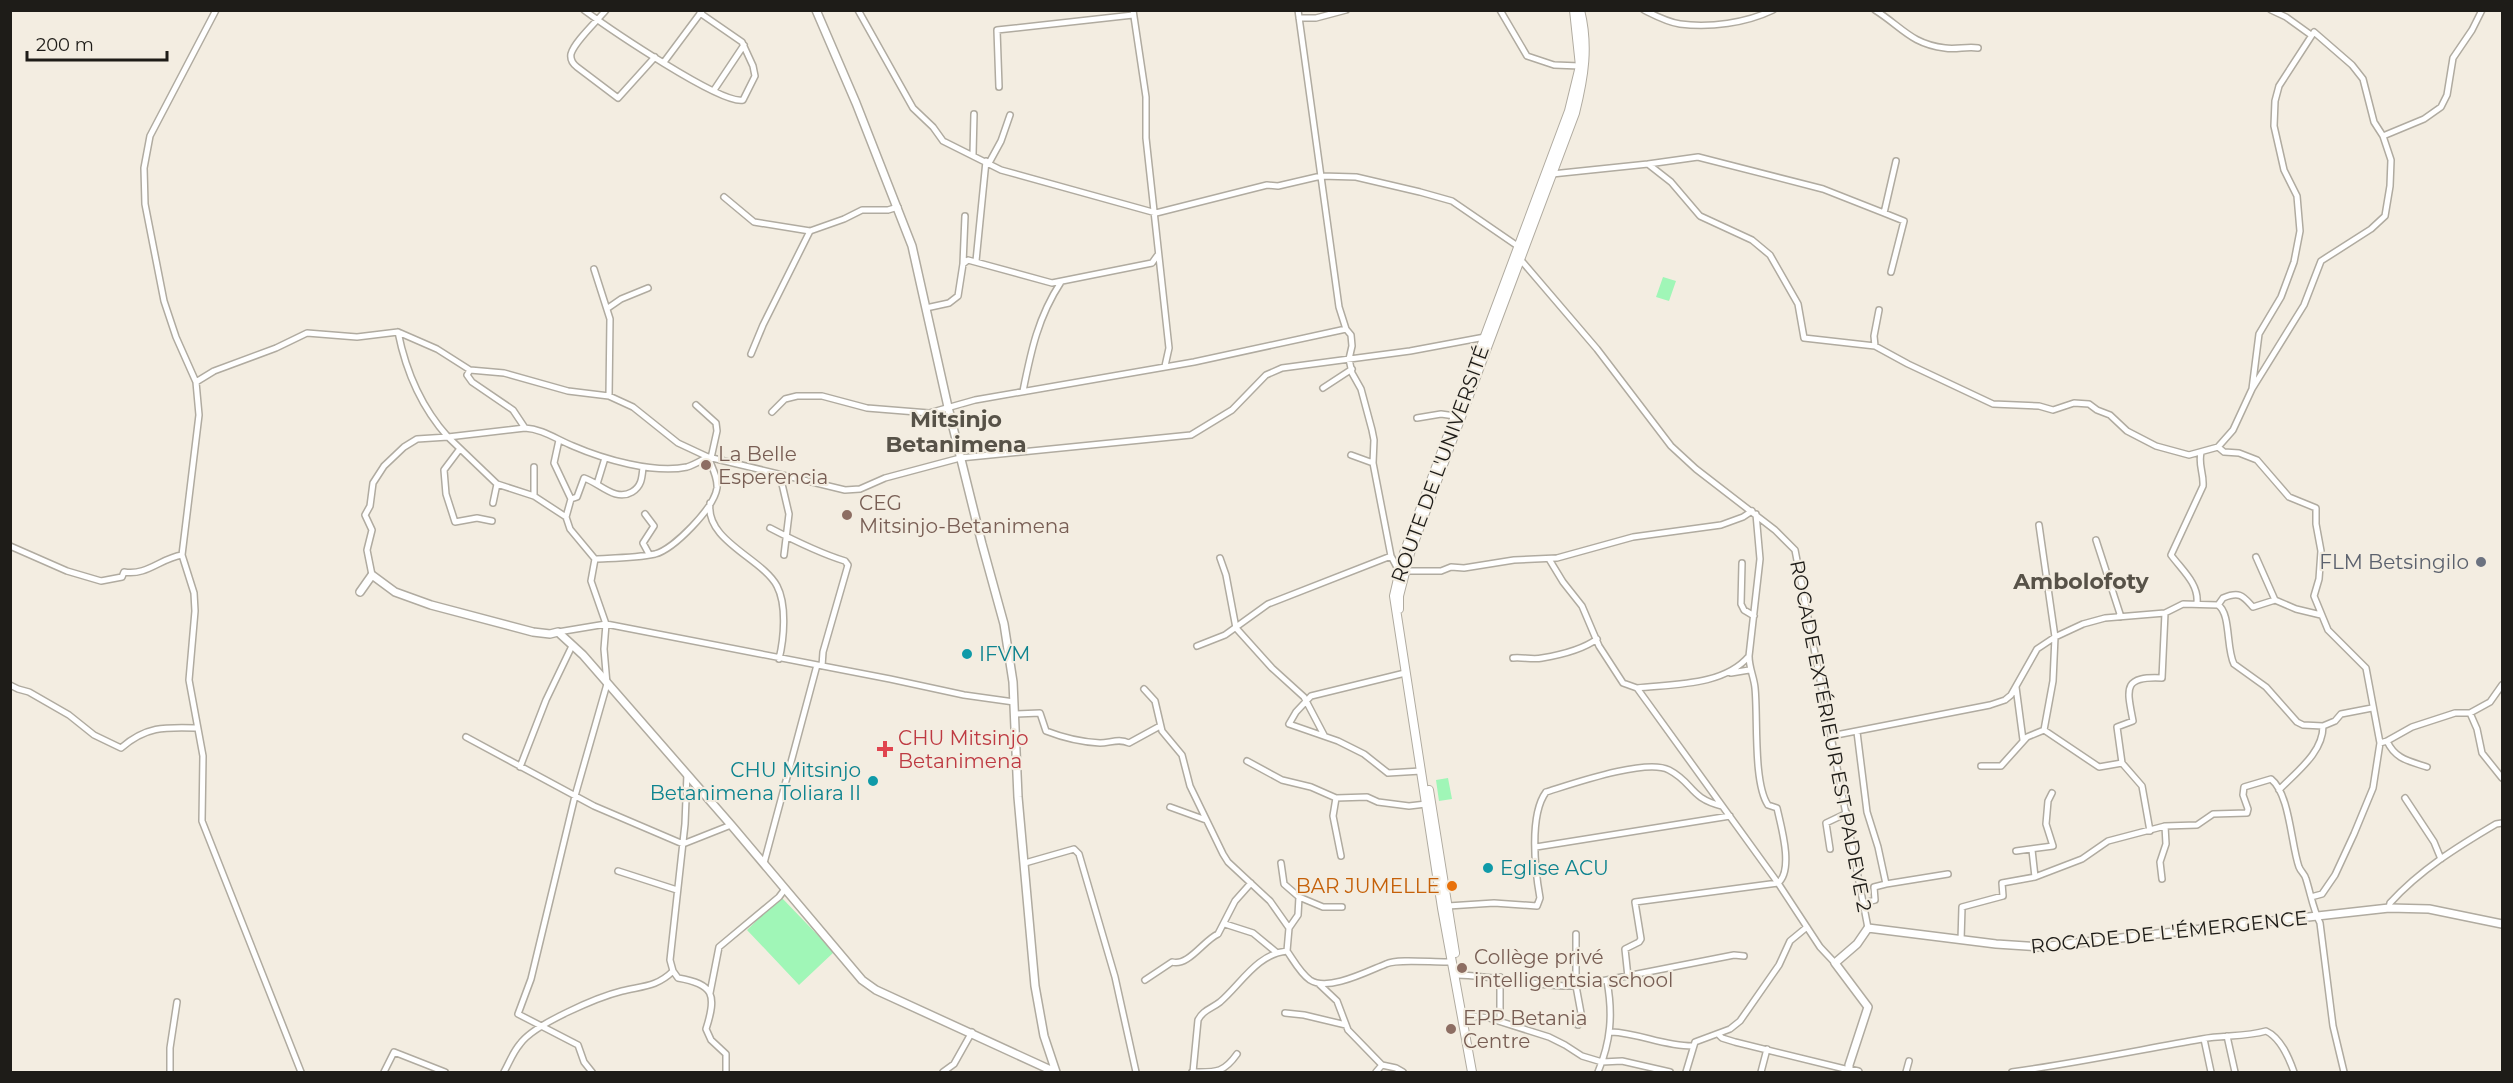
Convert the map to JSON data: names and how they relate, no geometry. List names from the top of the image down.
{
  "streets": {
    "main road": ["ROUTE DE L'UNIVERSITÉ"],
    "street": ["ROCADE EXTÉRIEUR EST PADEVE 2", "ROCADE DE L'ÉMERGENCE"]
  },
  "crossings": [
    ["ROUTE DE L'UNIVERSITÉ", "ROCADE EXTÉRIEUR EST PADEVE 2"],
    ["ROCADE EXTÉRIEUR EST PADEVE 2", "ROCADE DE L'ÉMERGENCE"]
  ],
  "districts": ["Mitsinjo Betanimena", "Ambolofoty"],
  "places": {
    "other": [
      "La Belle Esperencia",
      "CEG Mitsinjo-Betanimena",
      "FLM Betsingilo",
      "IFVM",
      "CHU Mitsinjo Betanimena Toliara II",
      "Eglise ACU",
      "BAR JUMELLE",
      "Collège privé intelligentsia school",
      "EPP Betania Centre"
    ],
    "health": ["CHU Mitsinjo Betanimena"]
  },
  "scale_bar": "200 m"
}
